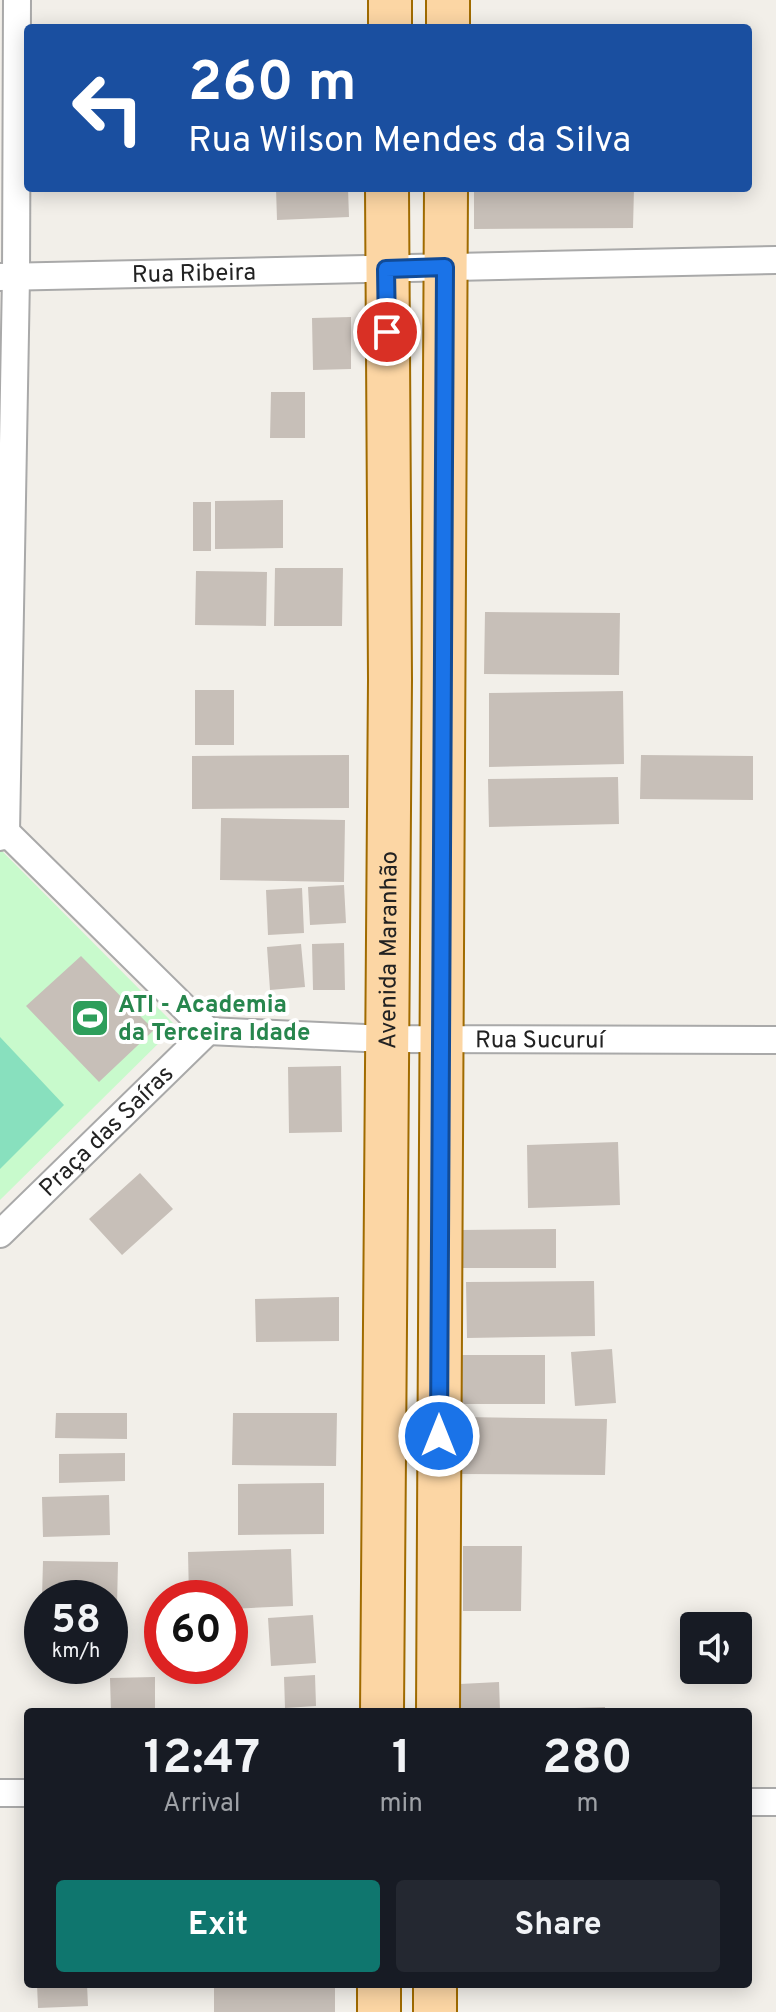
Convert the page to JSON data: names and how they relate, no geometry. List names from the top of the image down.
{
  "streets": {
    "main road": ["Avenida Maranhão"],
    "street": ["Rua Ribeira", "Rua Sucuruí", "Praça das Saíras"]
  },
  "crossings": [
    ["Rua Ribeira", "Avenida Maranhão"],
    ["Avenida Maranhão", "Rua Sucuruí"],
    ["Rua Sucuruí", "Praça das Saíras"]
  ],
  "places": {
    "sports": ["ATI - Academia da Terceira Idade"]
  },
  "page": {
    "turn": ["260 m", "Rua Wilson Mendes da Silva"],
    "speed": "58 km/h",
    "limit": "60",
    "eta": [
      "12:47",
      "Arrival",
      "1",
      "min",
      "280",
      "m"
    ],
    "buttons": ["Exit", "Share"]
  }
}
